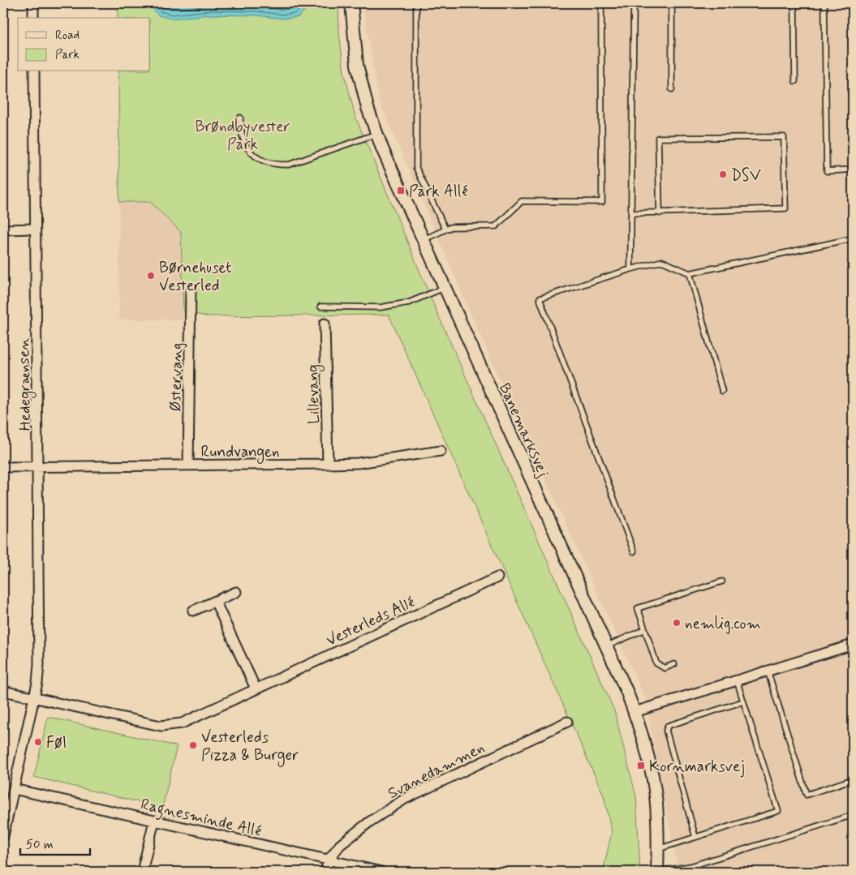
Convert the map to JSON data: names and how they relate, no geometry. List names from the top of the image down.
{
  "streets": {
    "street": [
      "Østervang",
      "Hedegrænsen",
      "Lillevang",
      "Banemarksvej",
      "Rundvangen",
      "Vesterleds Allé",
      "Svanedammen",
      "Ragnesminde Allé"
    ]
  },
  "crossings": [
    ["Østervang", "Rundvangen"],
    ["Hedegrænsen", "Rundvangen"],
    ["Hedegrænsen", "Vesterleds Allé"],
    ["Hedegrænsen", "Ragnesminde Allé"],
    ["Lillevang", "Rundvangen"],
    ["Svanedammen", "Ragnesminde Allé"]
  ],
  "parks": ["Brøndbyvester Park"],
  "places": {
    "other": [
      "DSV",
      "Børnehuset Vesterled",
      "nemlig.com",
      "Føl",
      "Vesterleds Pizza & Burger"
    ],
    "transit": ["Park Allé", "Kornmarksvej"]
  },
  "legend": ["Road", "Park"],
  "scale_bar": "50 m"
}
